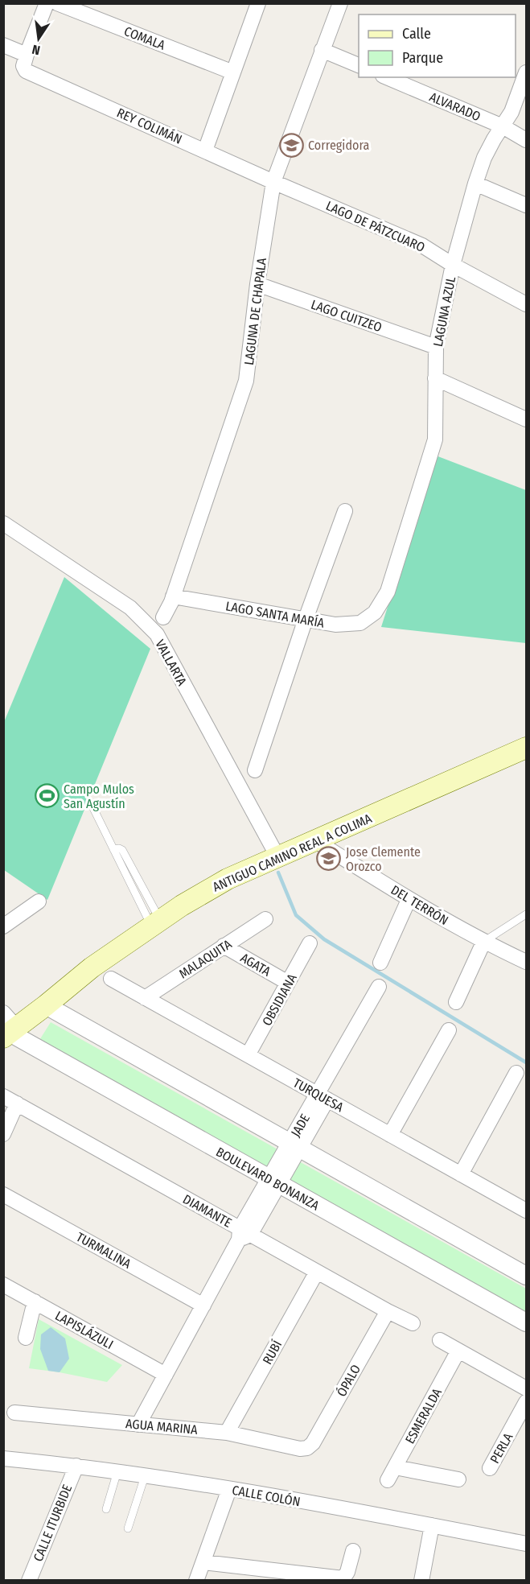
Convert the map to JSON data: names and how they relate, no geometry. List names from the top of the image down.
{
  "streets": {
    "main road": ["ANTIGUO CAMINO REAL A COLIMA"],
    "street": [
      "COMALA",
      "ALVARADO",
      "REY COLIMÁN",
      "LAGO DE PÁTZCUARO",
      "LAGUNA DE CHAPALA",
      "LAGUNA AZUL",
      "LAGO CUITZEO",
      "LAGO SANTA MARÍA",
      "VALLARTA",
      "DEL TERRÓN",
      "MALAQUITA",
      "AGATA",
      "OBSIDIANA",
      "TURQUESA",
      "JADE",
      "BOULEVARD BONANZA",
      "DIAMANTE",
      "TURMALINA",
      "LAPISLÁZULI",
      "RUBÍ",
      "ÓPALO",
      "ESMERALDA",
      "AGUA MARINA",
      "PERLA",
      "CALLE COLÓN",
      "CALLE ITURBIDE"
    ]
  },
  "crossings": [
    ["ALVARADO", "LAGUNA AZUL"],
    ["REY COLIMÁN", "LAGO DE PÁTZCUARO"],
    ["REY COLIMÁN", "LAGUNA DE CHAPALA"],
    ["LAGO DE PÁTZCUARO", "LAGUNA DE CHAPALA"],
    ["LAGO DE PÁTZCUARO", "LAGUNA AZUL"],
    ["LAGUNA DE CHAPALA", "LAGO CUITZEO"],
    ["LAGUNA DE CHAPALA", "LAGO SANTA MARÍA"],
    ["LAGUNA AZUL", "LAGO CUITZEO"],
    ["LAGUNA AZUL", "LAGO SANTA MARÍA"],
    ["VALLARTA", "ANTIGUO CAMINO REAL A COLIMA"],
    ["ANTIGUO CAMINO REAL A COLIMA", "DEL TERRÓN"],
    ["ANTIGUO CAMINO REAL A COLIMA", "BOULEVARD BONANZA"],
    ["MALAQUITA", "AGATA"],
    ["MALAQUITA", "TURQUESA"],
    ["AGATA", "OBSIDIANA"],
    ["OBSIDIANA", "TURQUESA"],
    ["TURQUESA", "JADE"],
    ["JADE", "BOULEVARD BONANZA"],
    ["JADE", "DIAMANTE"],
    ["JADE", "TURMALINA"],
    ["JADE", "LAPISLÁZULI"],
    ["JADE", "AGUA MARINA"],
    ["DIAMANTE", "RUBÍ"],
    ["DIAMANTE", "ÓPALO"],
    ["RUBÍ", "AGUA MARINA"],
    ["ÓPALO", "AGUA MARINA"],
    ["CALLE COLÓN", "CALLE ITURBIDE"]
  ],
  "places": {
    "school or university": ["Corregidora", "Jose Clemente Orozco"],
    "sports": ["Campo Mulos San Agustín"]
  },
  "legend": ["Calle", "Parque"],
  "north": "bottom"
}
